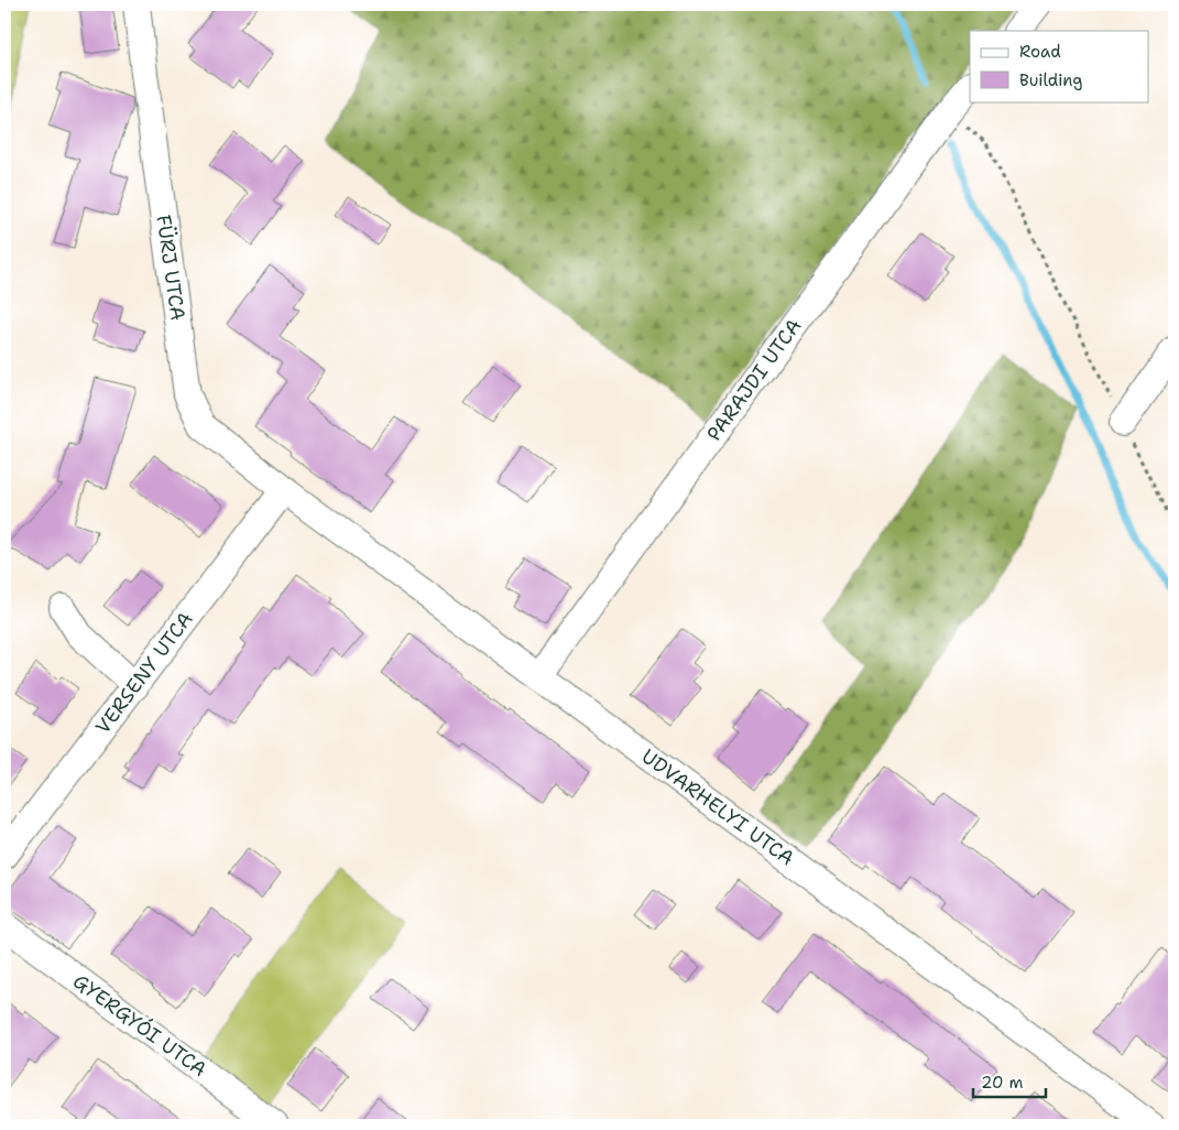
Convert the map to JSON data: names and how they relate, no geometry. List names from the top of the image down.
{
  "streets": {
    "street": [
      "FÜRJ UTCA",
      "PARAJDI UTCA",
      "VERSENY UTCA",
      "UDVARHELYI UTCA",
      "GYERGYÓI UTCA"
    ]
  },
  "crossings": [
    ["FÜRJ UTCA", "VERSENY UTCA"],
    ["FÜRJ UTCA", "UDVARHELYI UTCA"],
    ["PARAJDI UTCA", "UDVARHELYI UTCA"],
    ["VERSENY UTCA", "UDVARHELYI UTCA"]
  ],
  "legend": ["Road", "Building"],
  "scale_bar": "20 m"
}
